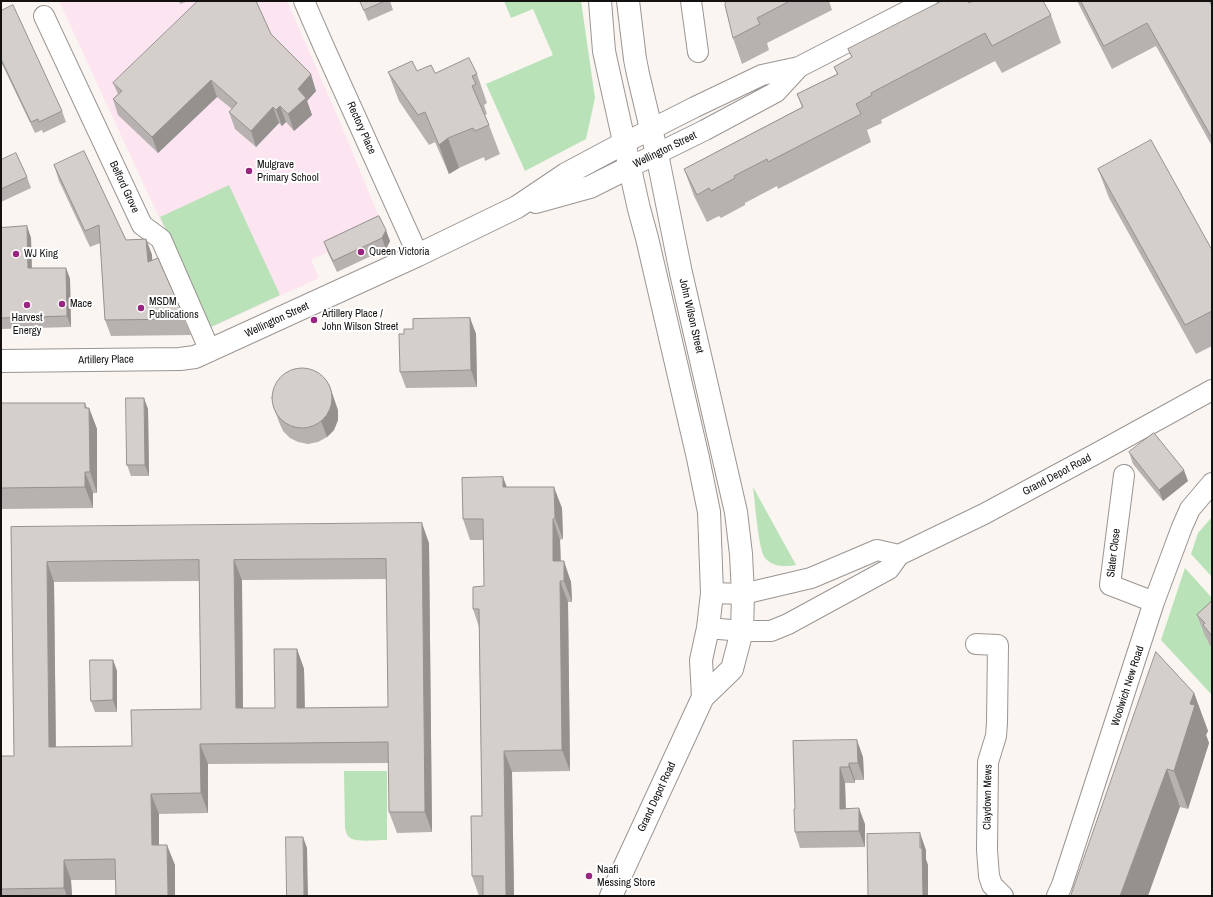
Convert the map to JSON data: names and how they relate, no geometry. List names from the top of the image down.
{
  "streets": {
    "main road": [
      "Wellington Street",
      "John Wilson Street",
      "Artillery Place",
      "Grand Depot Road"
    ],
    "street": [
      "Rectory Place",
      "Belford Grove",
      "Slater Close",
      "Woolwich New Road",
      "Claydown Mews"
    ]
  },
  "crossings": [
    ["Rectory Place", "Wellington Street"],
    ["Wellington Street", "Belford Grove"],
    ["Wellington Street", "John Wilson Street"],
    ["Wellington Street", "Artillery Place"],
    ["Belford Grove", "Artillery Place"],
    ["John Wilson Street", "Grand Depot Road"],
    ["Slater Close", "Woolwich New Road"]
  ],
  "places": [
    "Mulgrave Primary School",
    "Queen Victoria",
    "WJ King",
    "Mace",
    "Harvest Energy",
    "MSDM Publications",
    "Artillery Place / John Wilson Street",
    "Naafi Messing Store"
  ]
}
